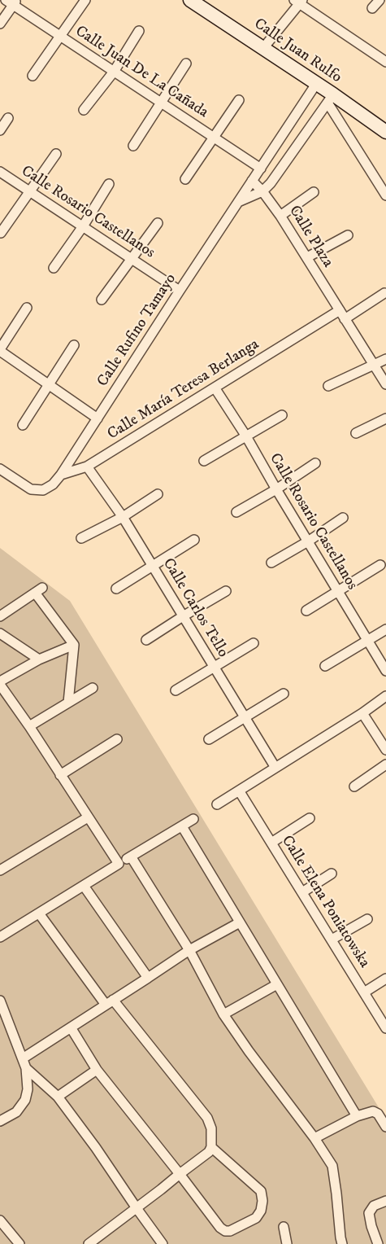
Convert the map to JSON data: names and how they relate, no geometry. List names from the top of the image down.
{
  "streets": {
    "main road": ["Calle Juan Rulfo"],
    "street": [
      "Calle Juan De La Cañada",
      "Calle Rosario Castellanos",
      "Calle Plaza",
      "Calle Rufino Tamayo",
      "Calle María Teresa Berlanga",
      "Calle Carlos Tello",
      "Calle Elena Poniatowska"
    ]
  },
  "crossings": [
    ["Calle Juan Rulfo", "Calle Rufino Tamayo"],
    ["Calle Juan De La Cañada", "Calle Rufino Tamayo"],
    ["Calle Rosario Castellanos", "Calle Rufino Tamayo"],
    ["Calle Rosario Castellanos", "Calle María Teresa Berlanga"],
    ["Calle Plaza", "Calle Rufino Tamayo"],
    ["Calle Plaza", "Calle María Teresa Berlanga"],
    ["Calle Rufino Tamayo", "Calle María Teresa Berlanga"],
    ["Calle María Teresa Berlanga", "Calle Carlos Tello"]
  ]
}
